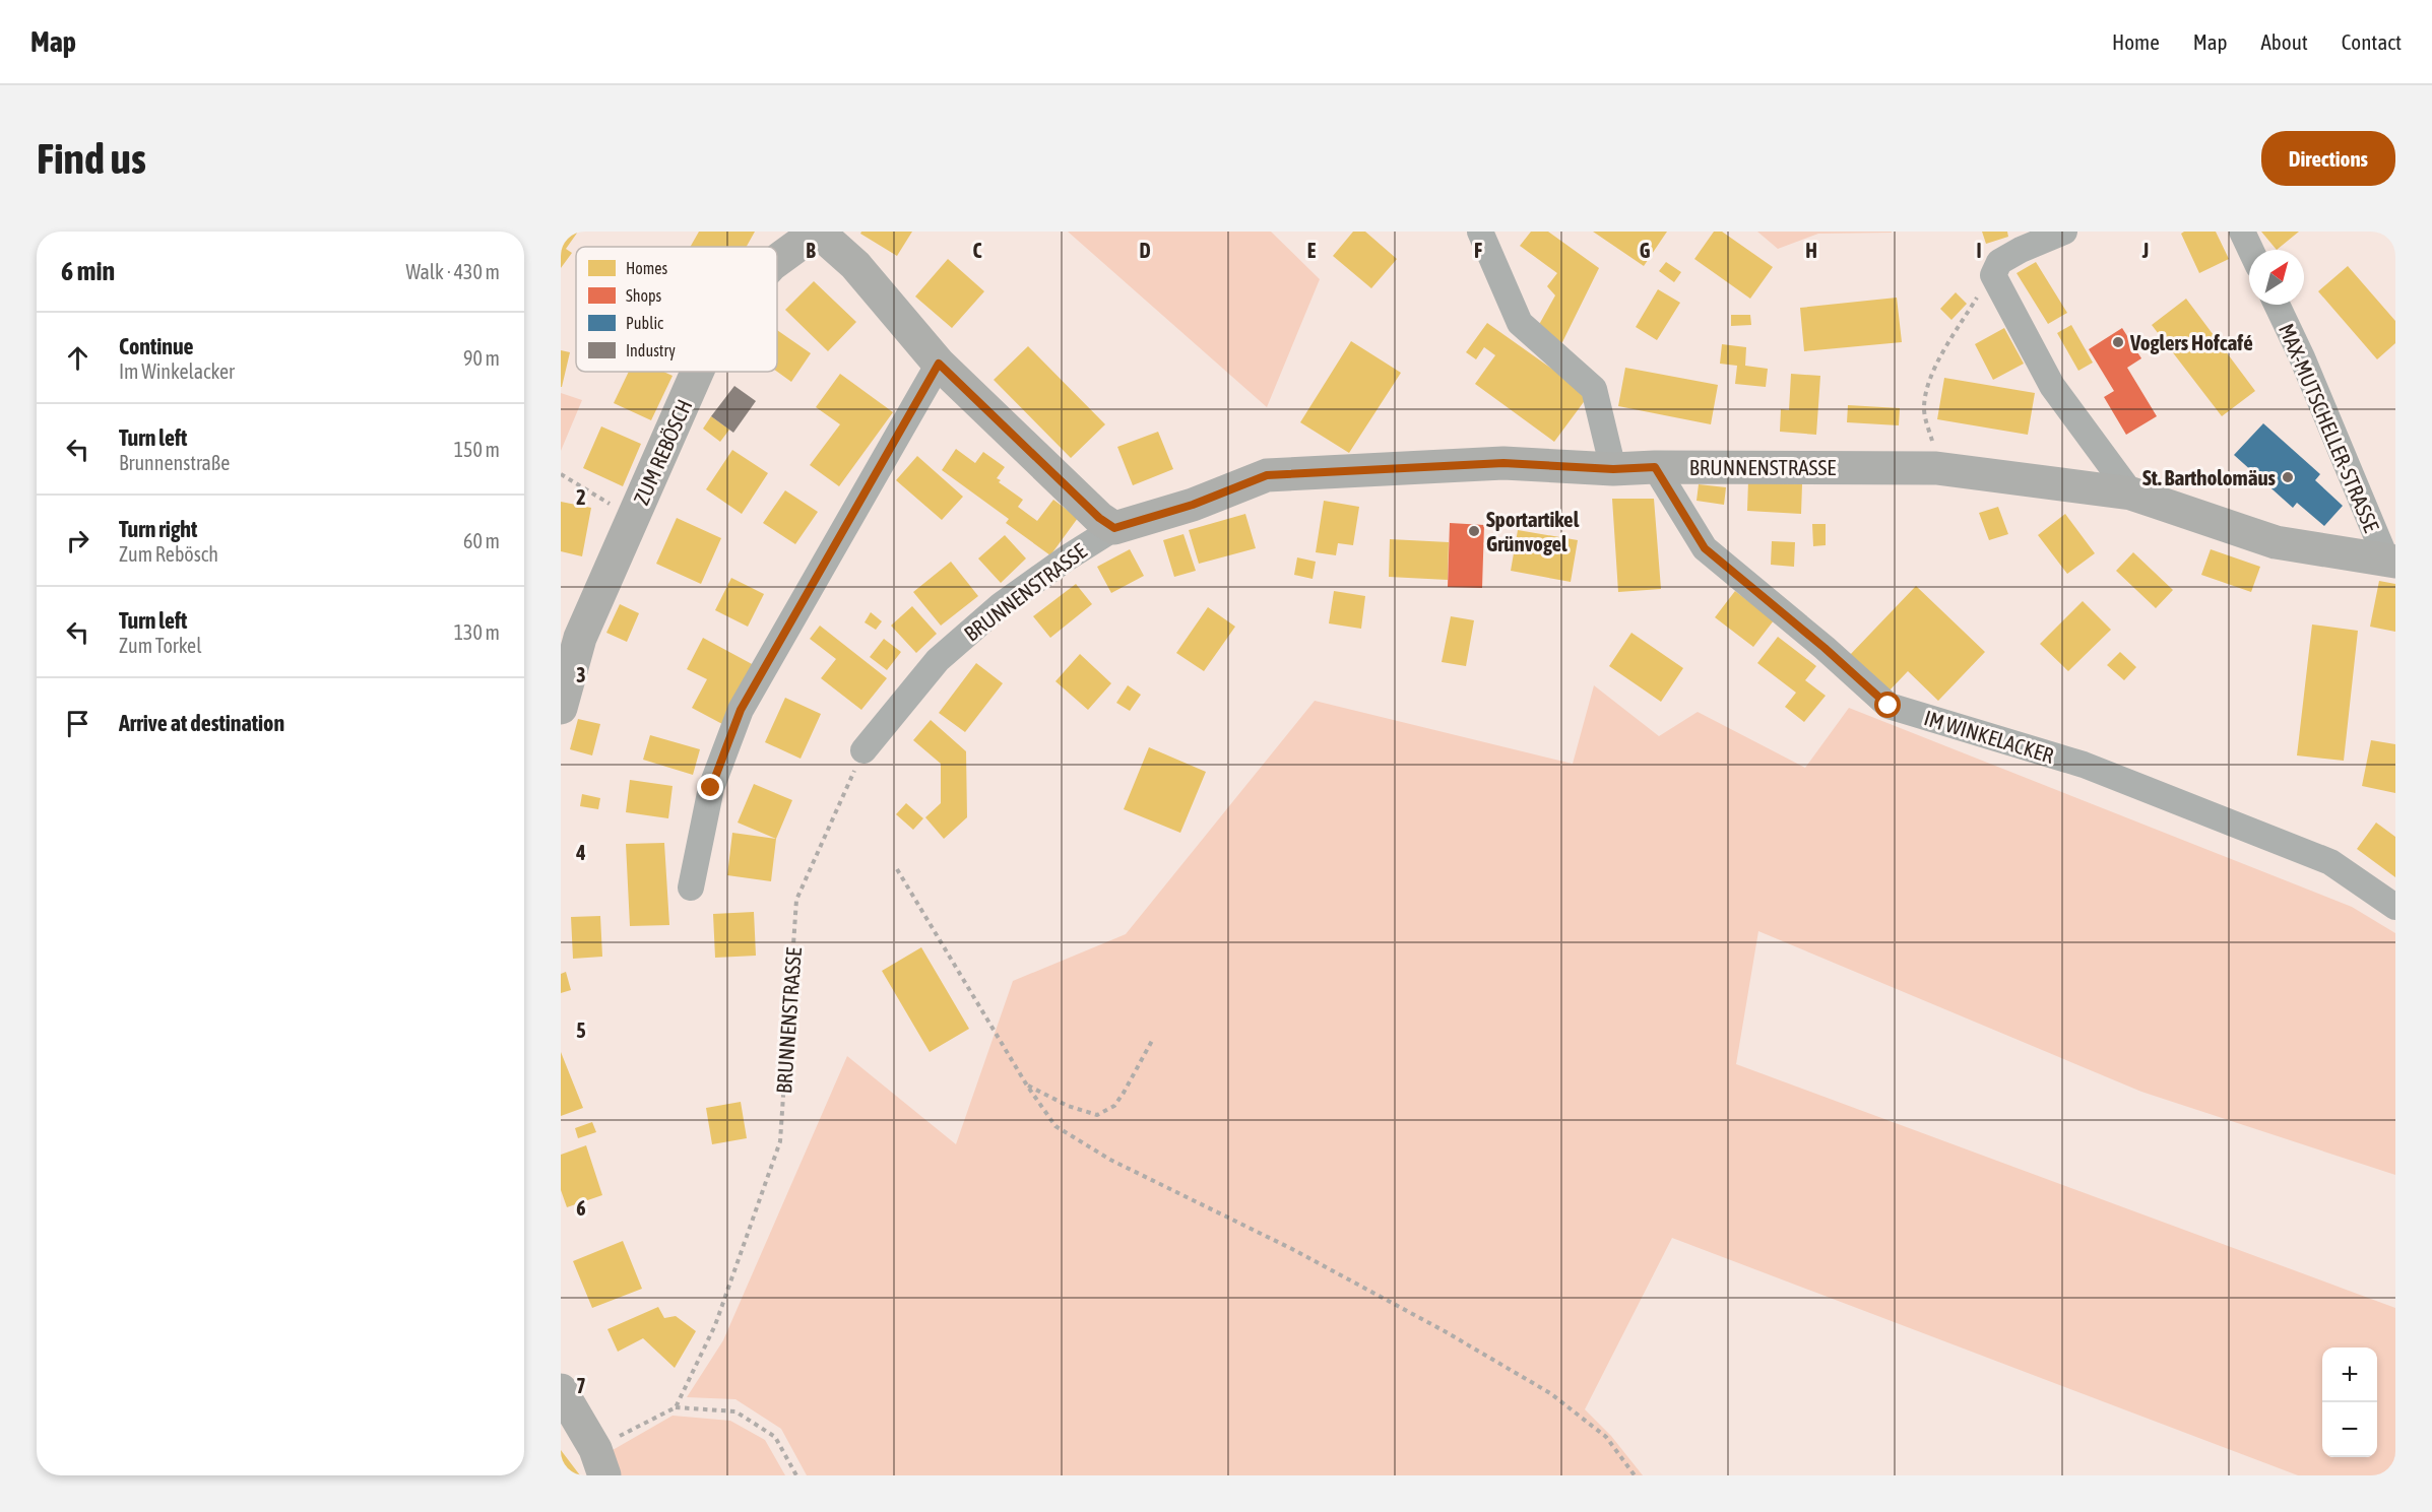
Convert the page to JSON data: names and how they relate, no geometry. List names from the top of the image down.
{
  "streets": {
    "street": [
      "MAX-MUTSCHELLER-STRASSE",
      "ZUM REBÖSCH",
      "BRUNNENSTRASSE",
      "IM WINKELACKER"
    ]
  },
  "crossings": [
    ["MAX-MUTSCHELLER-STRASSE", "BRUNNENSTRASSE"],
    ["ZUM REBÖSCH", "BRUNNENSTRASSE"],
    ["BRUNNENSTRASSE", "IM WINKELACKER"]
  ],
  "places": ["Voglers Hofcafé", "St. Bartholomäus", "Sportartikel Grünvogel"],
  "legend": [
    "Homes",
    "Shops",
    "Public",
    "Industry"
  ],
  "north": "top right",
  "page": {
    "header": "Map",
    "nav": [
      "Home",
      "Map",
      "About",
      "Contact"
    ],
    "buttons": "Directions",
    "title": "Find us",
    "heading": ["6 min", "Walk · 430 m"],
    "list": [
      ["Continue", "Im Winkelacker", "90 m"],
      ["Turn left", "Brunnenstraße", "150 m"],
      ["Turn right", "Zum Rebösch", "60 m"],
      ["Turn left", "Zum Torkel", "130 m"],
      "Arrive at destination"
    ],
    "map_buttons": ["+", "−"]
  },
  "grid": {
    "columns": [
      "B",
      "C",
      "D",
      "E",
      "F",
      "G",
      "H",
      "I",
      "J"
    ],
    "rows": [
      "2",
      "3",
      "4",
      "5",
      "6",
      "7"
    ]
  }
}
